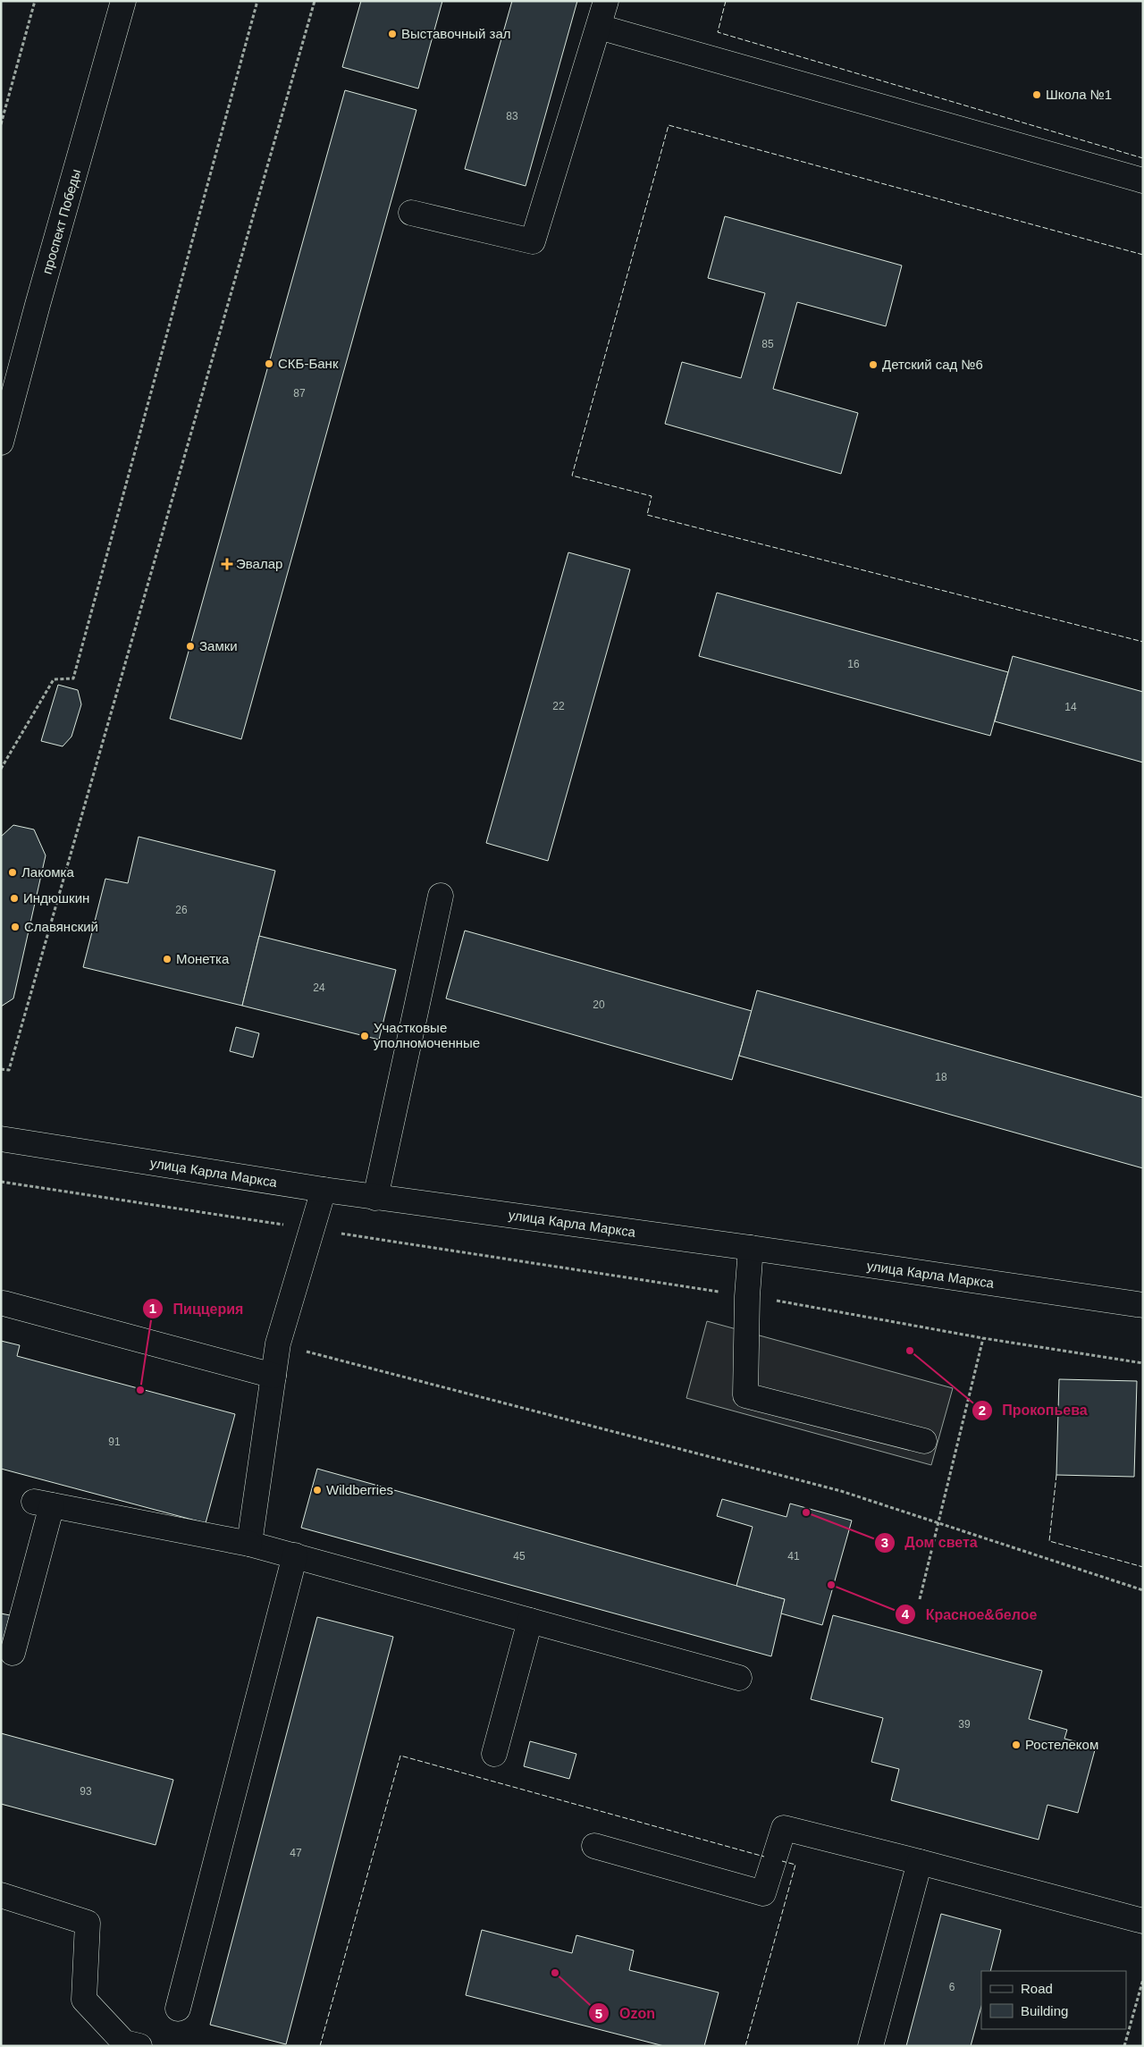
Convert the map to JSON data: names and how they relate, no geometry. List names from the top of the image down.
{
  "streets": {
    "main road": ["проспект Победы", "улица Карла Маркса"]
  },
  "places": {
    "other": [
      "Выставочный зал",
      "Школа №1",
      "СКБ-Банк",
      "Детский сад №6",
      "Замки",
      "Лакомка",
      "Индюшкин",
      "Славянский",
      "Монетка",
      "Участковые уполномоченные",
      "Прокопьева",
      "Пиццерия",
      "Wildberries",
      "Дом света",
      "Красное&белое",
      "Ростелеком",
      "Ozon"
    ],
    "health": ["Эвалар"]
  },
  "house_numbers": [
    "83",
    "85",
    "87",
    "16",
    "22",
    "14",
    "26",
    "24",
    "20",
    "18",
    "91",
    "45",
    "41",
    "39",
    "93",
    "47",
    "6"
  ],
  "legend": ["Road", "Building"]
}
